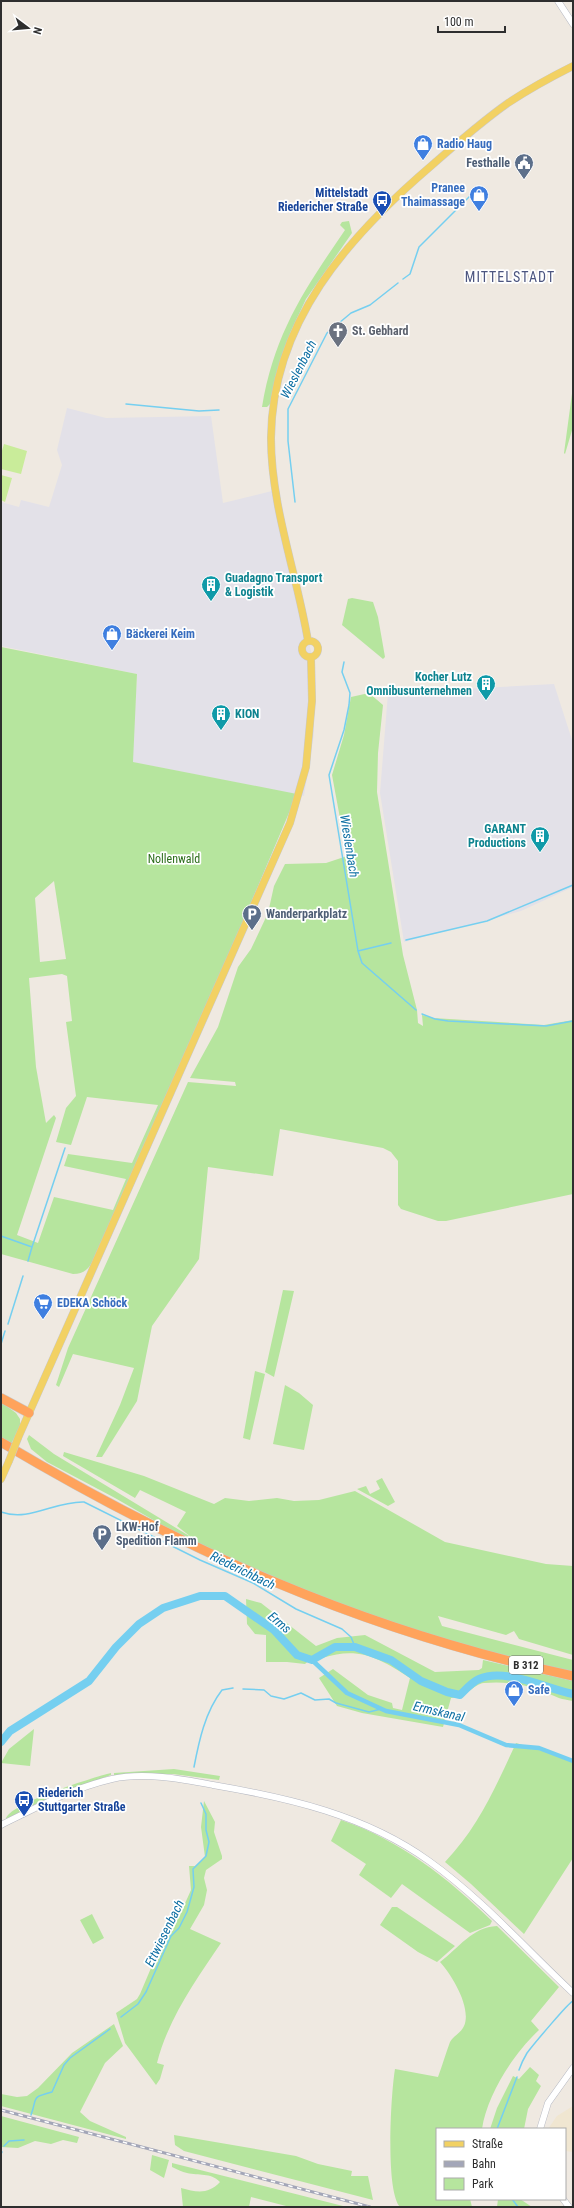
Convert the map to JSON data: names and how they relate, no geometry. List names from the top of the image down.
{
  "streets": {
    "highway": ["B 312"]
  },
  "districts": ["MITTELSTADT"],
  "water": [
    "Wieslenbach",
    "Riederichbach",
    "Erms",
    "Ermskanal",
    "Ettwiesenbach"
  ],
  "parks": ["Nollenwald"],
  "places": {
    "shop": [
      "Radio Haug",
      "Pranee Thaimassage",
      "Bäckerei Keim",
      "Safe"
    ],
    "public building": ["Festhalle"],
    "bus stop": ["Mittelstadt Riedericher Straße", "Riederich Stuttgarter Straße"],
    "church": ["St. Gebhard"],
    "building": [
      "Guadagno Transport & Logistik",
      "Kocher Lutz Omnibusunternehmen",
      "KION",
      "GARANT Productions"
    ],
    "parking": ["Wanderparkplatz", "LKW-Hof Spedition Flamm"],
    "supermarket": ["EDEKA Schöck"]
  },
  "legend": ["Straße", "Bahn", "Park"],
  "scale_bar": "100 m",
  "north": "right"
}
